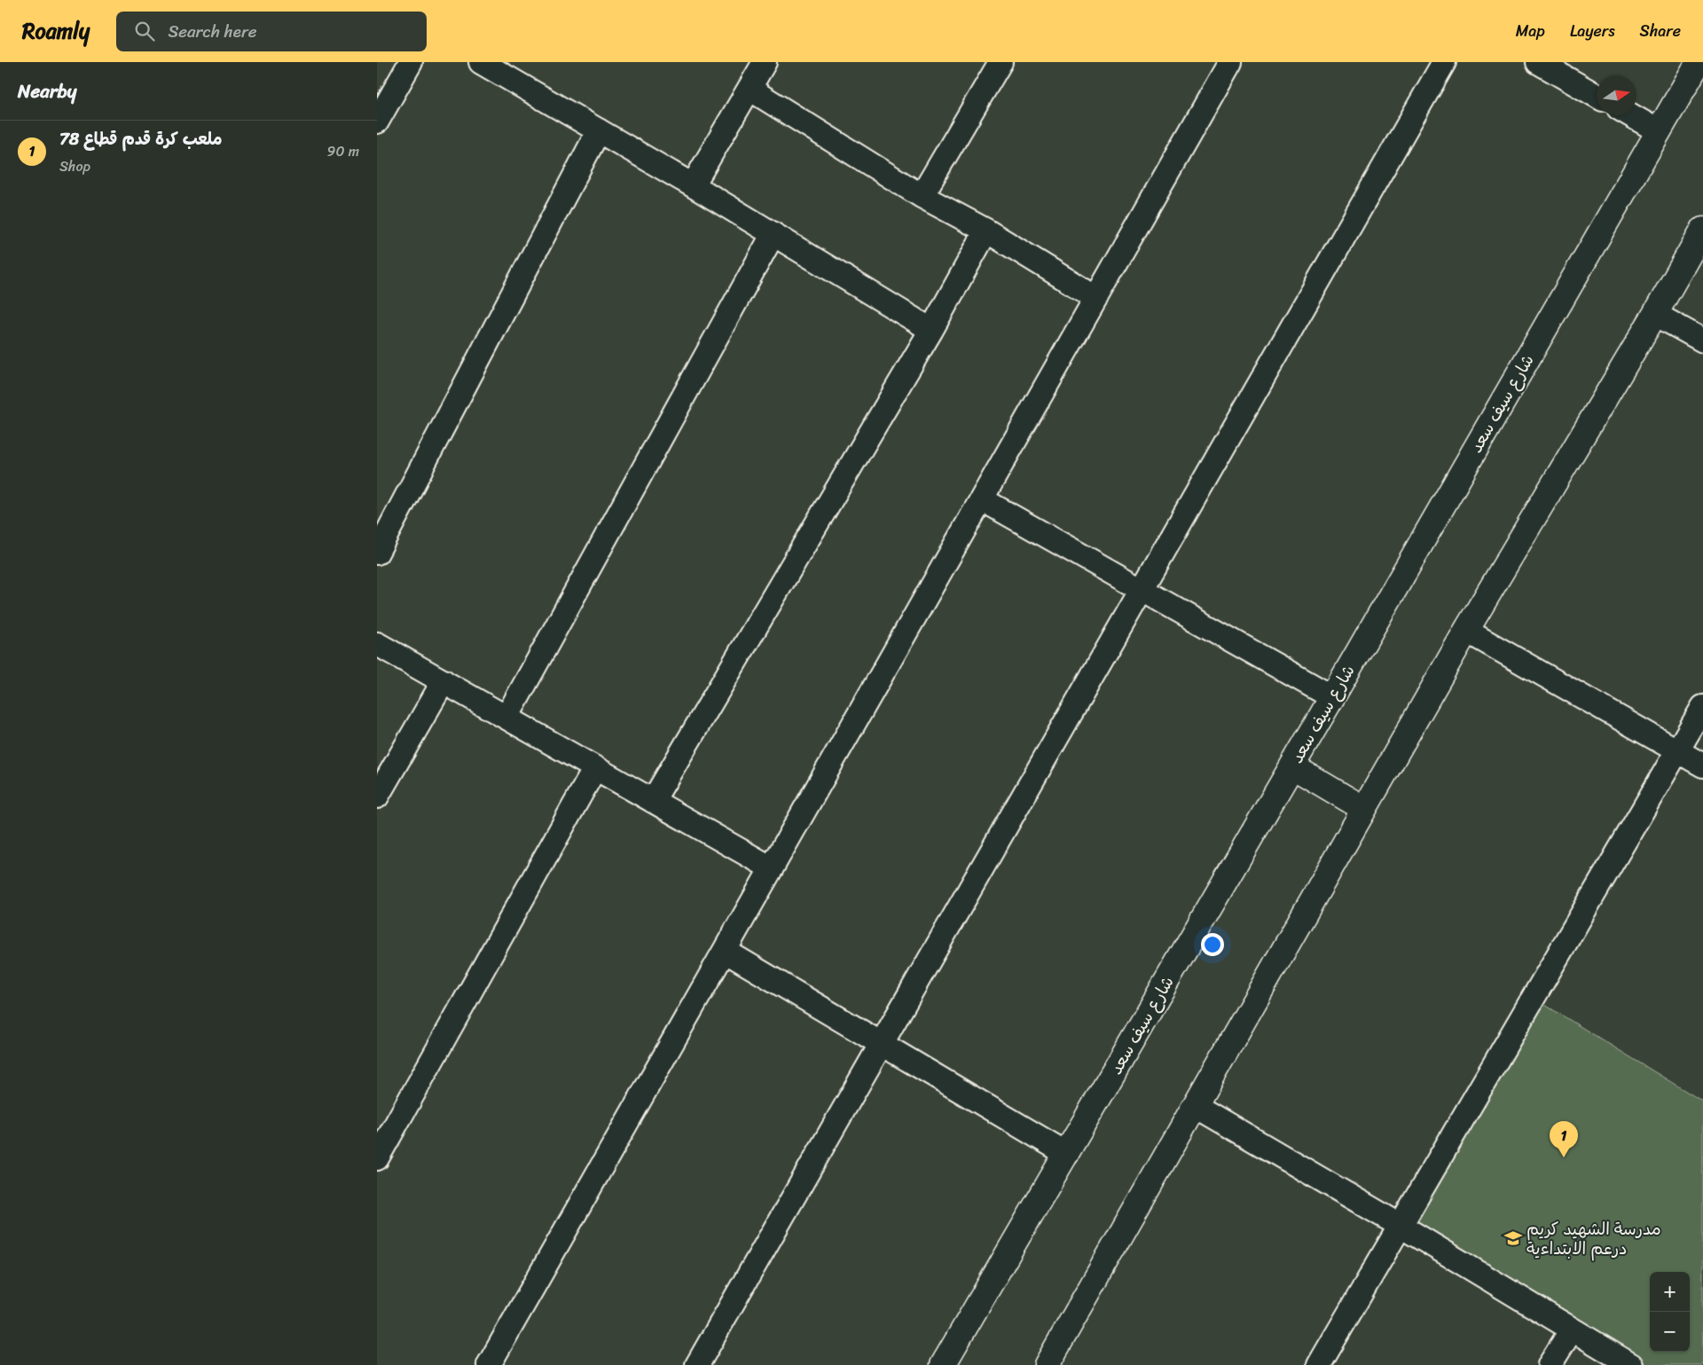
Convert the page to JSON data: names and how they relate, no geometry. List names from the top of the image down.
{
  "streets": {
    "street": ["شارع سيف سعد"]
  },
  "places": {
    "school or university": ["مدرسة الشهيد كريم درعم الابتداءية"]
  },
  "north": "right",
  "page": {
    "header": "Roamly",
    "search": "Search here",
    "nav": ["Map", "Layers", "Share"],
    "heading": "Nearby",
    "list": [
      {
        "mark": "1",
        "name": "ملعب كرة قدم قطاع 78",
        "note": "Shop",
        "value": "90 m"
      }
    ],
    "pins": "1",
    "map_buttons": ["+", "−"]
  }
}
